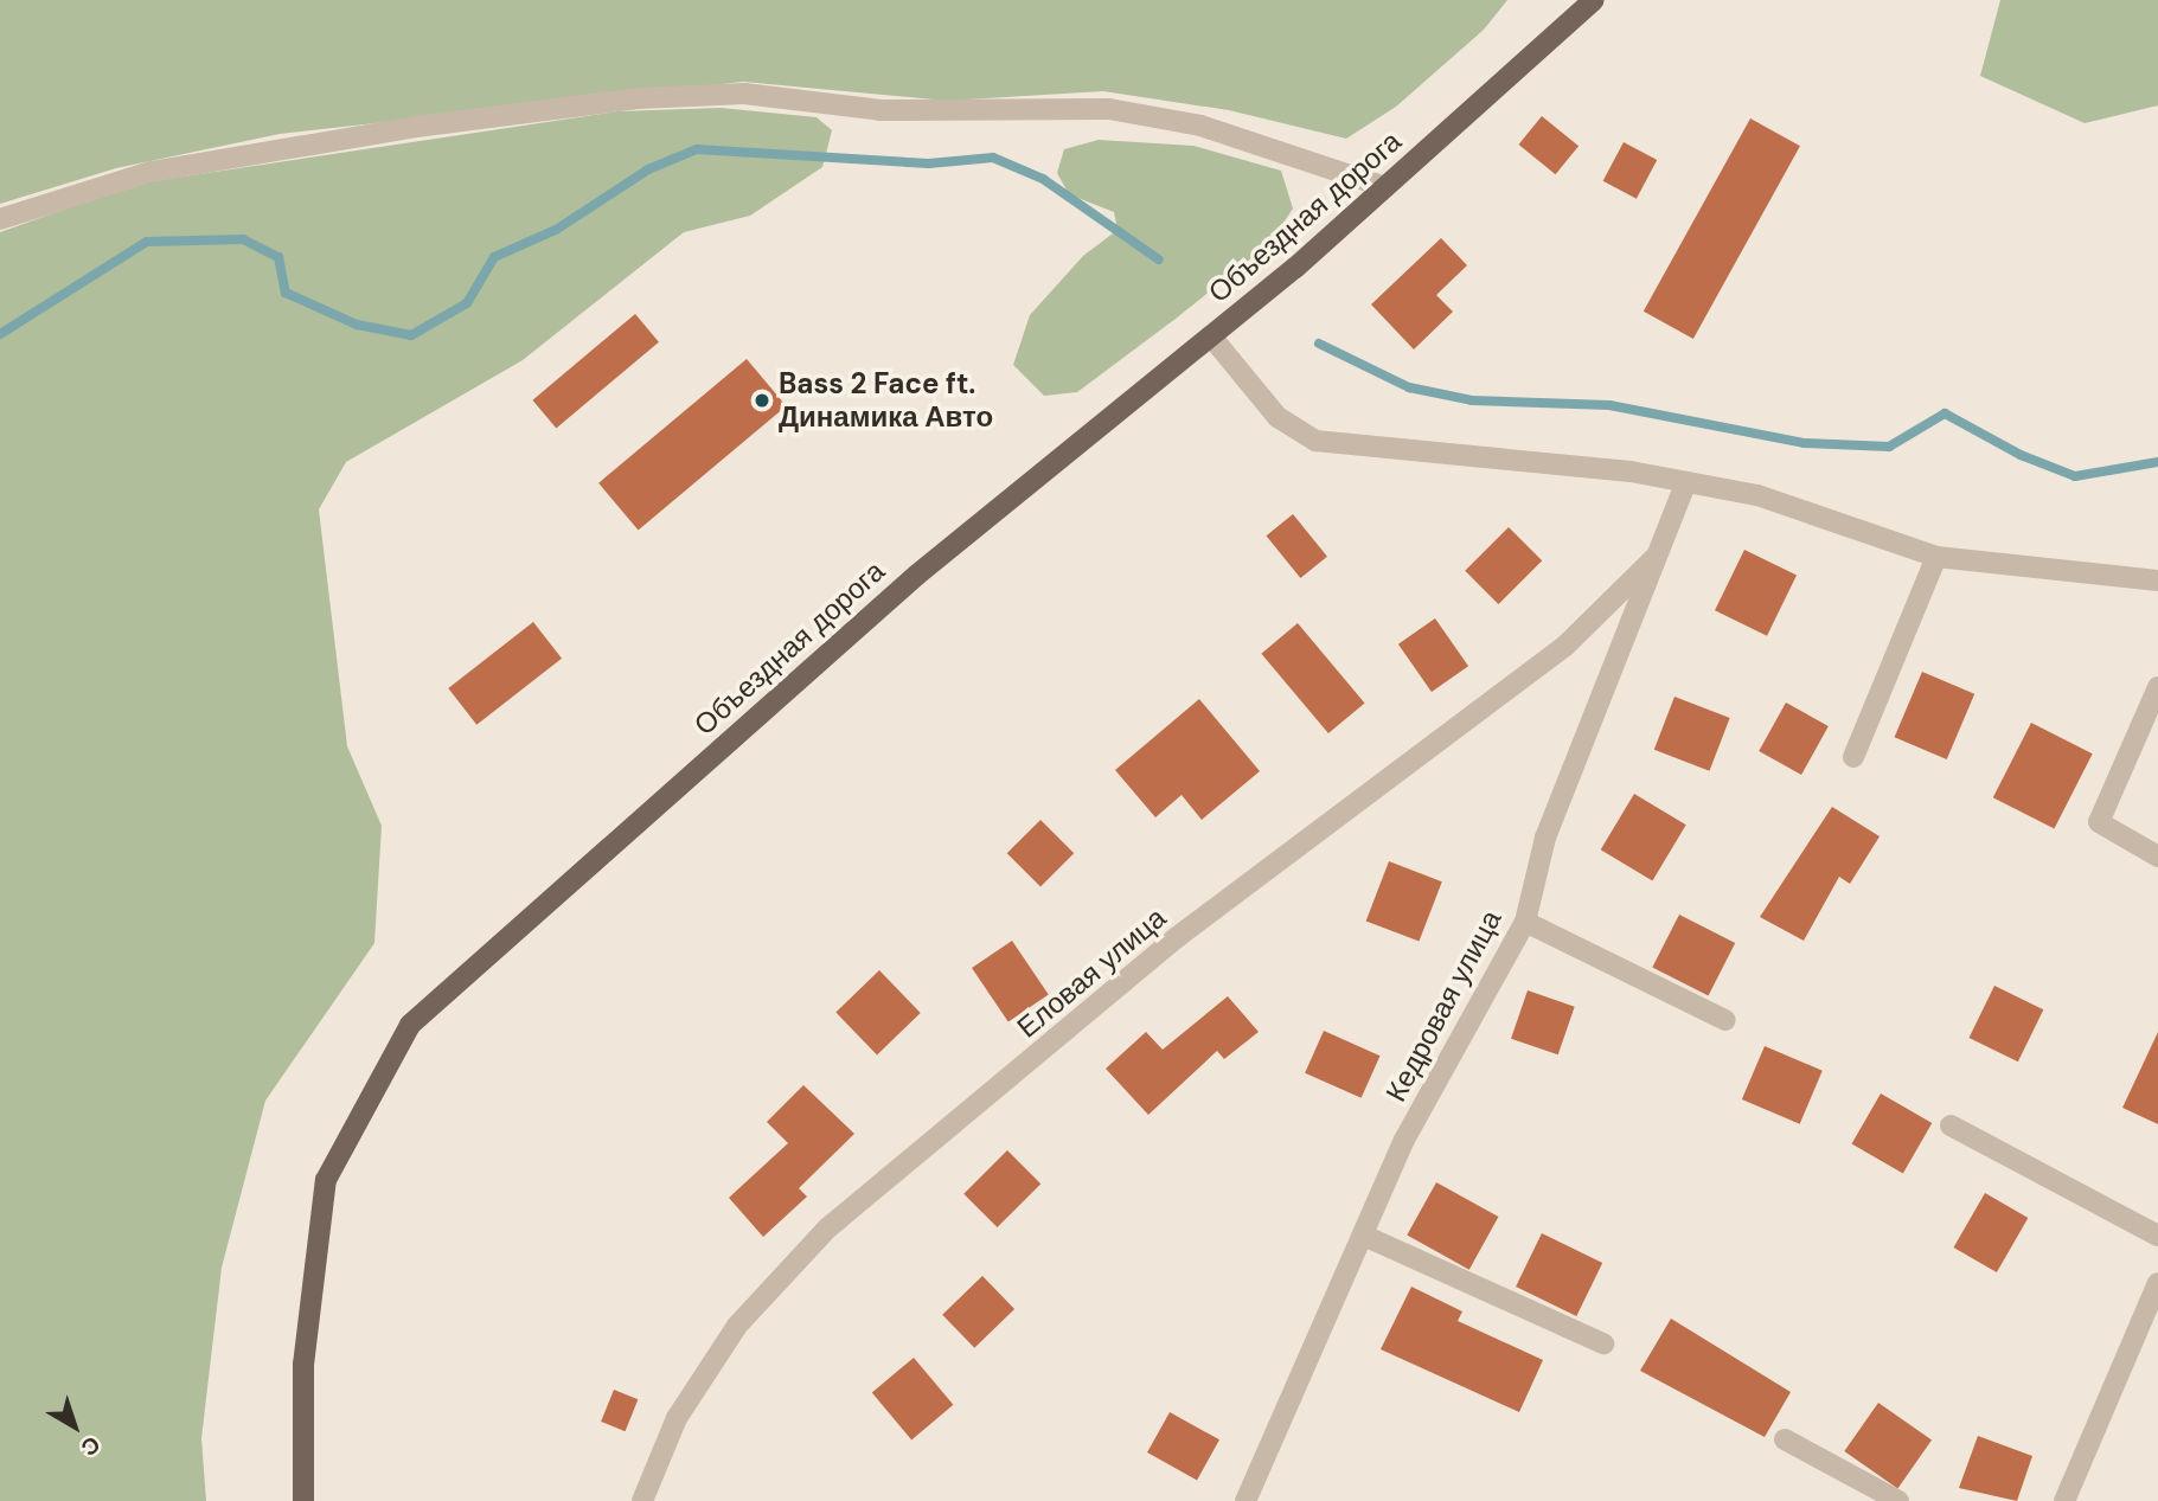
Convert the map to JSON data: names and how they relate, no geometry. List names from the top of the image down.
{
  "streets": {
    "main road": ["Объездная дорога"],
    "street": ["Еловая улица", "Кедровая улица"]
  },
  "crossings": [
    ["Еловая улица", "Кедровая улица"]
  ],
  "places": ["Bass 2 Face ft. Динамика Авто"],
  "north": "bottom right"
}
